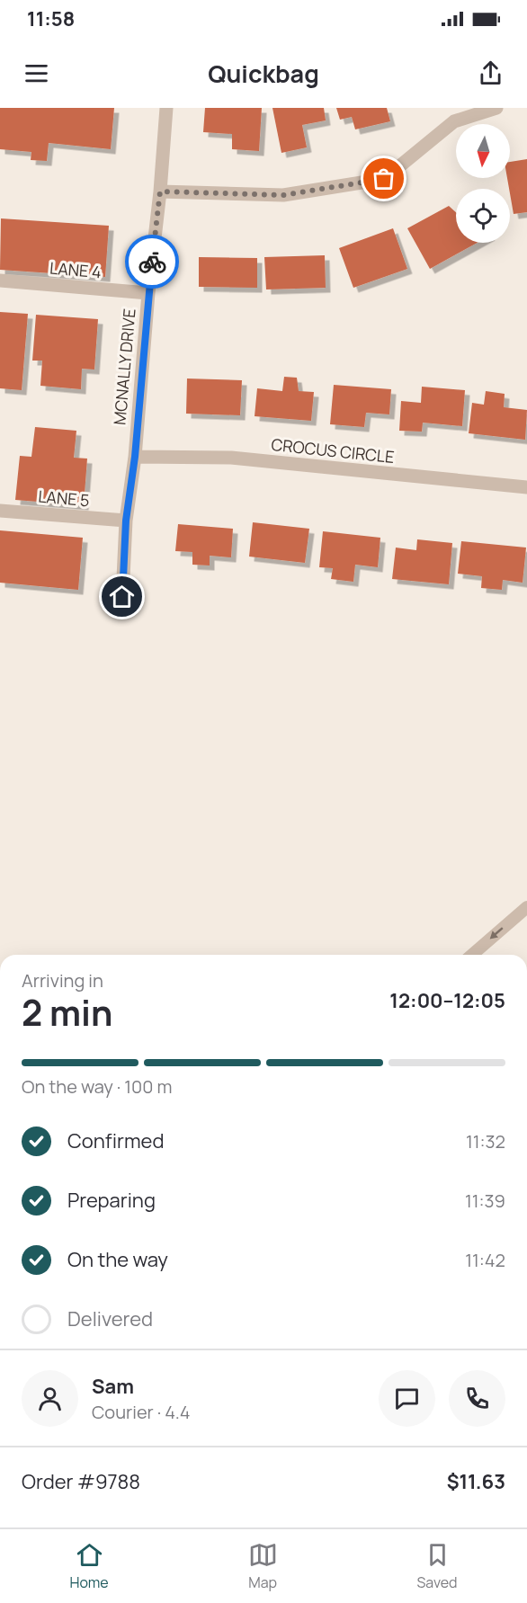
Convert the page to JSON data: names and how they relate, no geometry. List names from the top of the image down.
{
  "streets": {
    "street": [
      "LANE 4",
      "MCNALLY DRIVE",
      "CROCUS CIRCLE",
      "LANE 5"
    ]
  },
  "crossings": [
    ["LANE 4", "MCNALLY DRIVE"],
    ["MCNALLY DRIVE", "CROCUS CIRCLE"],
    ["MCNALLY DRIVE", "LANE 5"]
  ],
  "north": "bottom",
  "page": {
    "status": "11:58",
    "header": "Quickbag",
    "heading": ["2 min", "Arriving in", "12:00–12:05"],
    "panel": [
      "Sam",
      "Courier · 4.4",
      "Order #9788",
      "$11.63"
    ],
    "bar": "On the way · 100 m",
    "list": [
      ["Confirmed", "11:32"],
      ["Preparing", "11:39"],
      ["On the way", "11:42"],
      "Delivered"
    ],
    "tabs": ["Home", "Map", "Saved"]
  }
}
